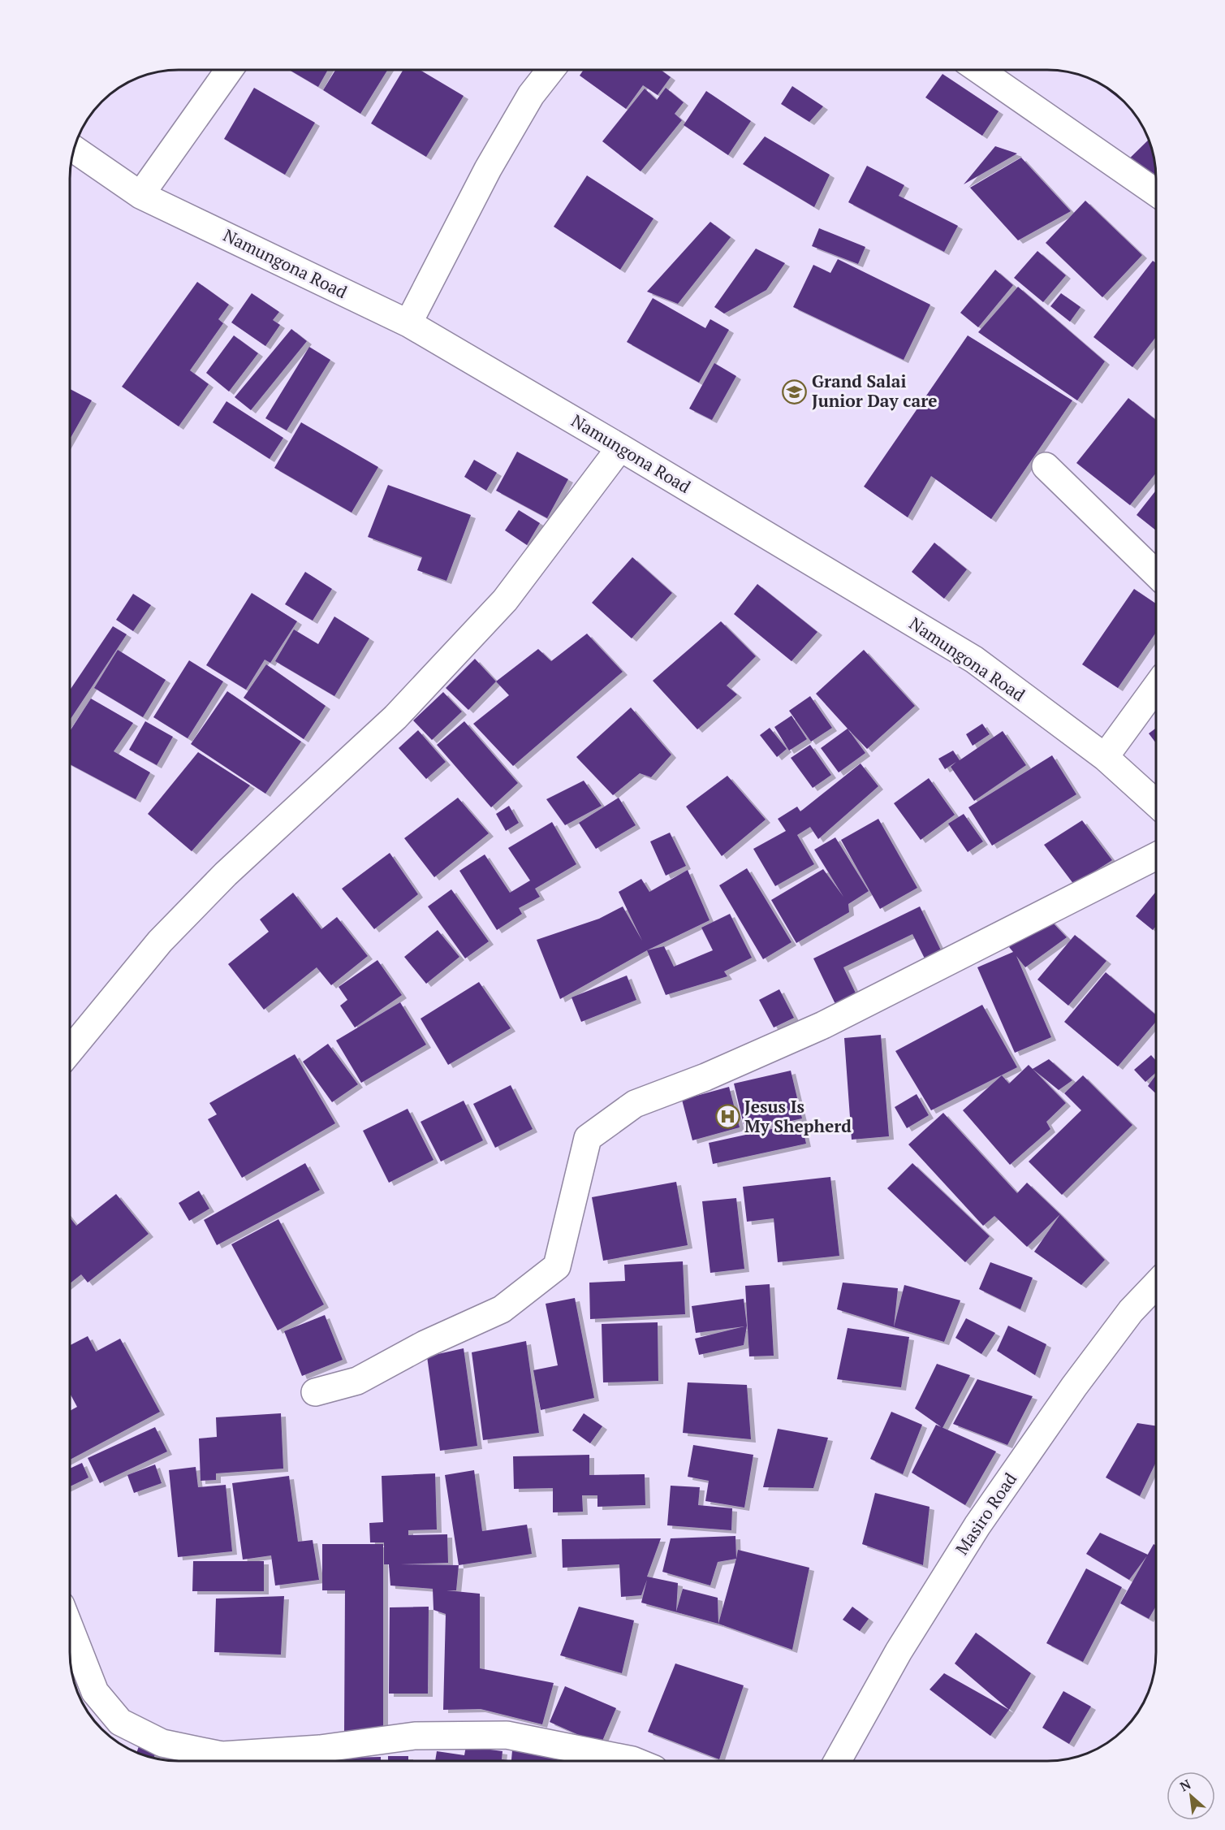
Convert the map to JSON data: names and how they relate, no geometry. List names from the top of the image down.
{
  "streets": {
    "street": ["Namungona Road", "Masiro Road"]
  },
  "places": {
    "school or university": ["Grand Salai Junior Day care"],
    "hospital": ["Jesus Is My Shepherd"]
  },
  "north": "top left"
}
